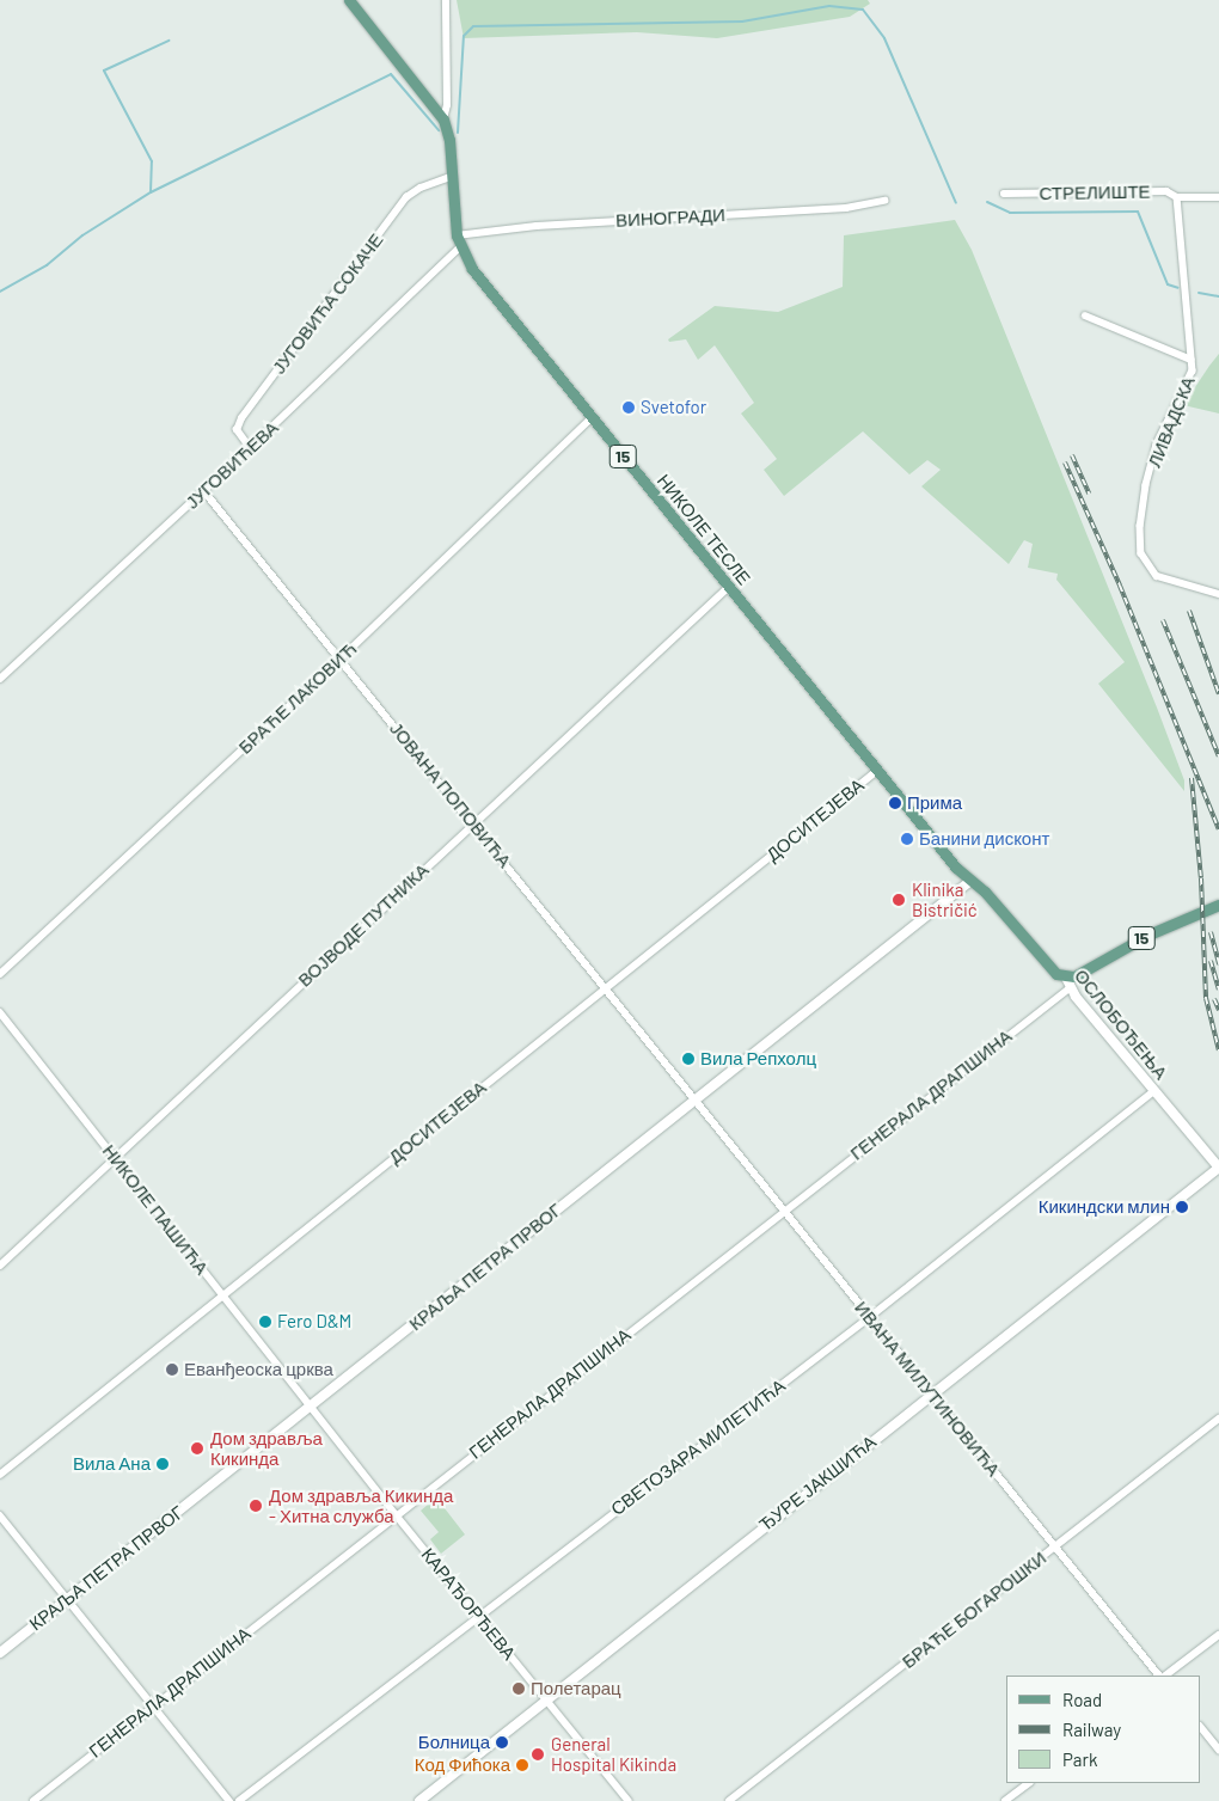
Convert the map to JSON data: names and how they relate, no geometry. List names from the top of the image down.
{
  "streets": {
    "main road": [
      "15",
      "НИКОЛЕ ТЕСЛЕ",
      "ОСЛОБОЂЕЊА",
      "КРАЉА ПЕТРА ПРВОГ",
      "ЂУРЕ ЈАКШИЋА"
    ],
    "street": [
      "СТРЕЛИШТЕ",
      "ВИНОГРАДИ",
      "ЈУГОВИЋА СОКАЧЕ",
      "ЛИВАДСКА",
      "ЈУГОВИЋЕВА",
      "БРАЋЕ ЛАКОВИЋ",
      "ЈОВАНА ПОПОВИЋА",
      "ДОСИТЕЈЕВА",
      "ВОЈВОДЕ ПУТНИКА",
      "ГЕНЕРАЛА ДРАПШИНА",
      "НИКОЛЕ ПАШИЋА",
      "ИВАНА МИЛУТИНОВИЋА",
      "СВЕТОЗАРА МИЛЕТИЋА",
      "КАРАЂОРЂЕВА",
      "БРАЋЕ БОГАРОШКИ"
    ]
  },
  "crossings": [
    ["СТРЕЛИШТЕ", "ЛИВАДСКА"],
    ["ВИНОГРАДИ", "НИКОЛЕ ТЕСЛЕ"],
    ["ЈУГОВИЋА СОКАЧЕ", "ЈУГОВИЋЕВА"],
    ["ЈУГОВИЋА СОКАЧЕ", "НИКОЛЕ ТЕСЛЕ"],
    ["15", "ОСЛОБОЂЕЊА"],
    ["15", "ГЕНЕРАЛА ДРАПШИНА"],
    ["ЈУГОВИЋЕВА", "НИКОЛЕ ТЕСЛЕ"],
    ["ЈУГОВИЋЕВА", "ЈОВАНА ПОПОВИЋА"],
    ["НИКОЛЕ ТЕСЛЕ", "БРАЋЕ ЛАКОВИЋ"],
    ["НИКОЛЕ ТЕСЛЕ", "ДОСИТЕЈЕВА"],
    ["НИКОЛЕ ТЕСЛЕ", "ВОЈВОДЕ ПУТНИКА"],
    ["НИКОЛЕ ТЕСЛЕ", "ОСЛОБОЂЕЊА"],
    ["НИКОЛЕ ТЕСЛЕ", "КРАЉА ПЕТРА ПРВОГ"],
    ["БРАЋЕ ЛАКОВИЋ", "ЈОВАНА ПОПОВИЋА"],
    ["ЈОВАНА ПОПОВИЋА", "ДОСИТЕЈЕВА"],
    ["ЈОВАНА ПОПОВИЋА", "ВОЈВОДЕ ПУТНИКА"],
    ["ЈОВАНА ПОПОВИЋА", "КРАЉА ПЕТРА ПРВОГ"],
    ["ЈОВАНА ПОПОВИЋА", "ИВАНА МИЛУТИНОВИЋА"],
    ["ДОСИТЕЈЕВА", "НИКОЛЕ ПАШИЋА"],
    ["ВОЈВОДЕ ПУТНИКА", "НИКОЛЕ ПАШИЋА"],
    ["ОСЛОБОЂЕЊА", "ГЕНЕРАЛА ДРАПШИНА"],
    ["ОСЛОБОЂЕЊА", "КРАЉА ПЕТРА ПРВОГ"],
    ["ОСЛОБОЂЕЊА", "СВЕТОЗАРА МИЛЕТИЋА"],
    ["ОСЛОБОЂЕЊА", "ЂУРЕ ЈАКШИЋА"],
    ["ГЕНЕРАЛА ДРАПШИНА", "ИВАНА МИЛУТИНОВИЋА"],
    ["ГЕНЕРАЛА ДРАПШИНА", "КАРАЂОРЂЕВА"],
    ["НИКОЛЕ ПАШИЋА", "КРАЉА ПЕТРА ПРВОГ"],
    ["НИКОЛЕ ПАШИЋА", "КАРАЂОРЂЕВА"],
    ["КРАЉА ПЕТРА ПРВОГ", "ИВАНА МИЛУТИНОВИЋА"],
    ["КРАЉА ПЕТРА ПРВОГ", "КАРАЂОРЂЕВА"],
    ["ИВАНА МИЛУТИНОВИЋА", "СВЕТОЗАРА МИЛЕТИЋА"],
    ["ИВАНА МИЛУТИНОВИЋА", "ЂУРЕ ЈАКШИЋА"],
    ["ИВАНА МИЛУТИНОВИЋА", "БРАЋЕ БОГАРОШКИ"],
    ["СВЕТОЗАРА МИЛЕТИЋА", "КАРАЂОРЂЕВА"],
    ["ЂУРЕ ЈАКШИЋА", "КАРАЂОРЂЕВА"]
  ],
  "places": [
    "Svetofor",
    "Прима",
    "Банини дисконт",
    "Klinika Bistričić",
    "Вила Репхолц",
    "Кикиндски млин",
    "Fero D&M",
    "Еванђеоска црква",
    "Дом здравља Кикинда",
    "Вила Ана",
    "Дом здравља Кикинда - Хитна служба",
    "Полетарац",
    "Болница",
    "General Hospital Kikinda",
    "Код Фићока"
  ],
  "legend": ["Road", "Railway", "Park"]
}
